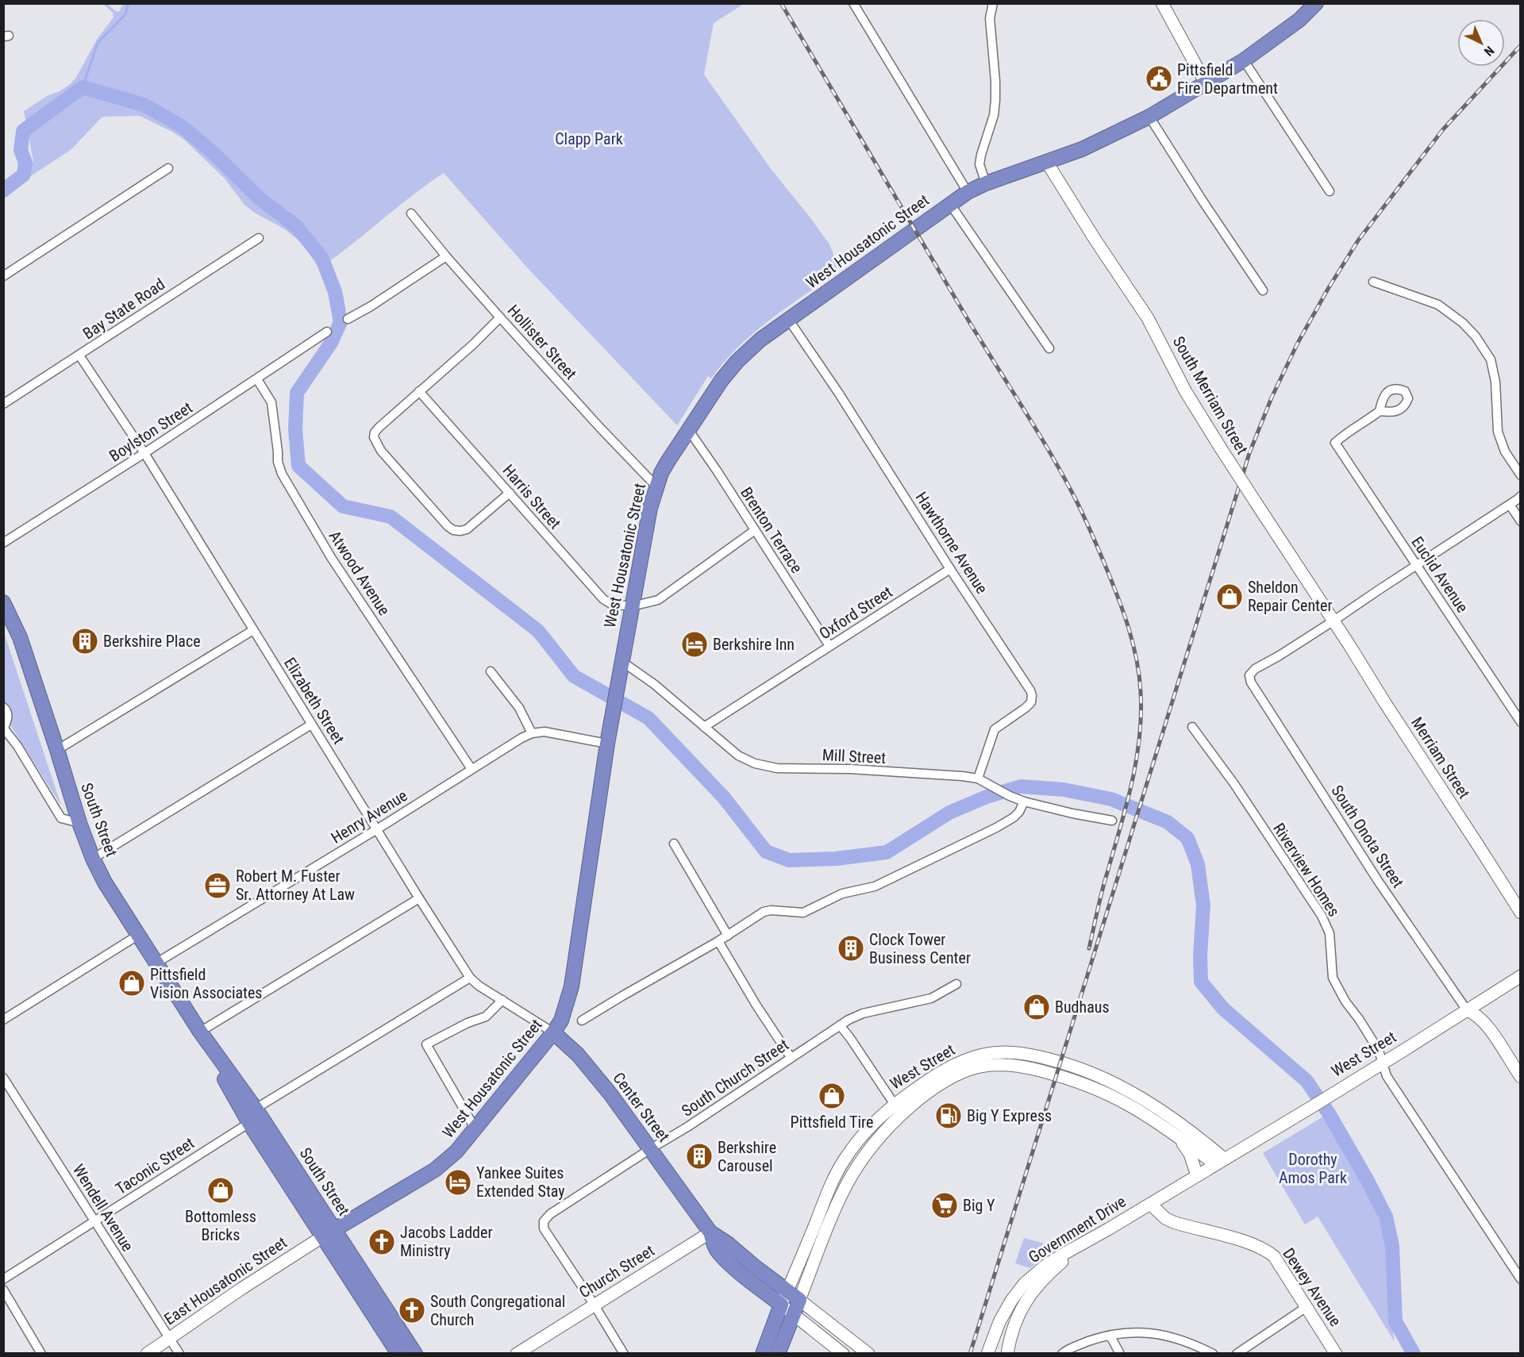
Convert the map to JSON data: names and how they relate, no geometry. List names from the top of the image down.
{
  "streets": {
    "highway": [
      "West Housatonic Street",
      "South Street",
      "West Street",
      "Center Street"
    ],
    "street": [
      "Bay State Road",
      "Hollister Street",
      "South Merriam Street",
      "Boylston Street",
      "Harris Street",
      "Brenton Terrace",
      "Hawthorne Avenue",
      "Atwood Avenue",
      "Euclid Avenue",
      "Oxford Street",
      "Elizabeth Street",
      "Mill Street",
      "Merriam Street",
      "Henry Avenue",
      "South Onota Street",
      "Riverview Homes",
      "South Church Street",
      "Taconic Street",
      "Wendell Avenue",
      "Government Drive",
      "Church Street",
      "East Housatonic Street",
      "Dewey Avenue"
    ]
  },
  "crossings": [
    ["West Housatonic Street", "Hollister Street"],
    ["West Housatonic Street", "South Merriam Street"],
    ["West Housatonic Street", "Harris Street"],
    ["West Housatonic Street", "Brenton Terrace"],
    ["West Housatonic Street", "Hawthorne Avenue"],
    ["West Housatonic Street", "Elizabeth Street"],
    ["West Housatonic Street", "Mill Street"],
    ["West Housatonic Street", "Henry Avenue"],
    ["West Housatonic Street", "South Street"],
    ["West Housatonic Street", "Center Street"],
    ["West Housatonic Street", "East Housatonic Street"],
    ["Bay State Road", "Elizabeth Street"],
    ["South Merriam Street", "Merriam Street"],
    ["South Merriam Street", "South Onota Street"],
    ["Boylston Street", "Atwood Avenue"],
    ["Boylston Street", "Elizabeth Street"],
    ["Brenton Terrace", "Oxford Street"],
    ["Hawthorne Avenue", "Oxford Street"],
    ["Hawthorne Avenue", "Mill Street"],
    ["Atwood Avenue", "Henry Avenue"],
    ["Oxford Street", "Mill Street"],
    ["Elizabeth Street", "Henry Avenue"],
    ["Elizabeth Street", "Center Street"],
    ["Merriam Street", "South Onota Street"],
    ["Henry Avenue", "South Street"],
    ["South Street", "Taconic Street"],
    ["South Street", "East Housatonic Street"],
    ["South Onota Street", "West Street"],
    ["Riverview Homes", "West Street"],
    ["West Street", "Center Street"],
    ["West Street", "Government Drive"],
    ["South Church Street", "Center Street"],
    ["South Church Street", "Church Street"],
    ["Center Street", "Church Street"],
    ["Taconic Street", "Wendell Avenue"],
    ["Wendell Avenue", "East Housatonic Street"],
    ["Government Drive", "Dewey Avenue"]
  ],
  "parks": ["Clapp Park", "Dorothy Amos Park"],
  "places": {
    "public building": ["Pittsfield Fire Department"],
    "shop": [
      "Sheldon Repair Center",
      "Pittsfield Vision Associates",
      "Budhaus",
      "Pittsfield Tire",
      "Bottomless Bricks"
    ],
    "building": ["Berkshire Place", "Clock Tower Business Center", "Berkshire Carousel"],
    "hotel": ["Berkshire Inn", "Yankee Suites Extended Stay"],
    "office": ["Robert M. Fuster Sr. Attorney At Law"],
    "fuel station": ["Big Y Express"],
    "supermarket": ["Big Y"],
    "church": ["Jacobs Ladder Ministry", "South Congregational Church"]
  },
  "north": "bottom right"
}
